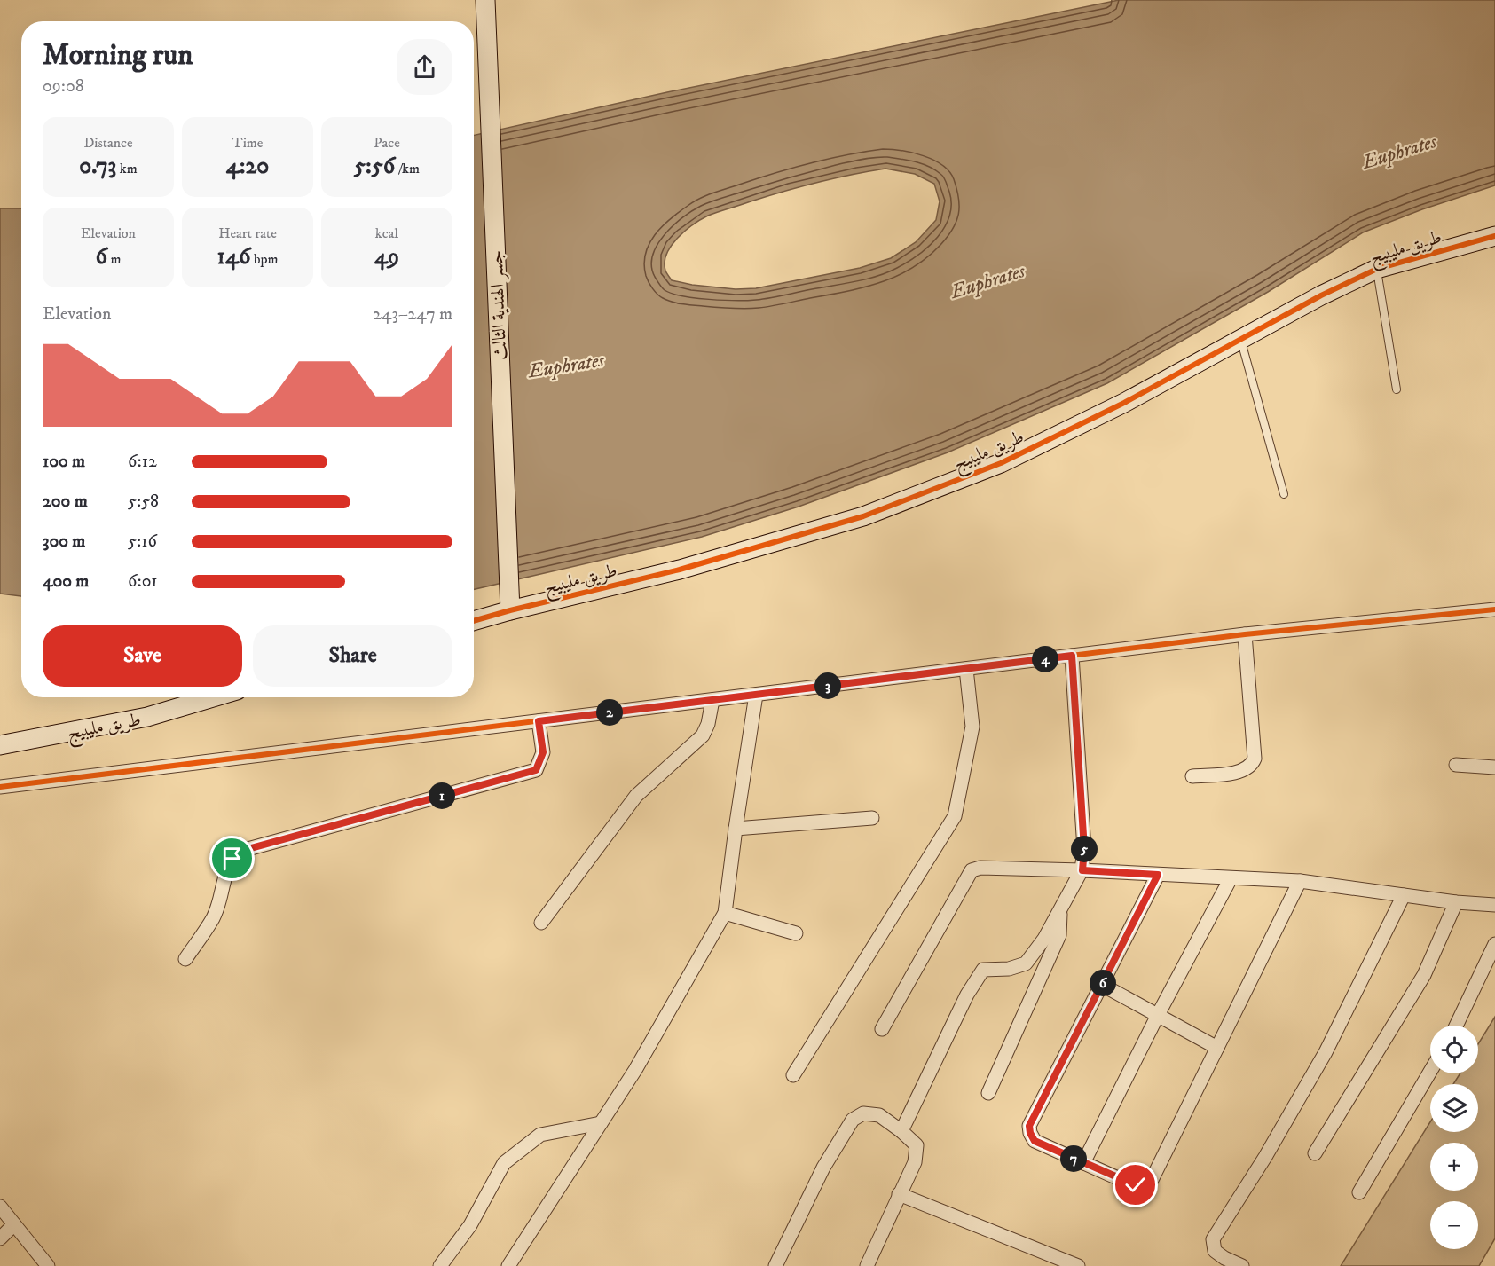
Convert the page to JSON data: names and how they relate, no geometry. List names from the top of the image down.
{
  "streets": {
    "street": ["طريق مليبيج", "جسر الهندية الثالث"]
  },
  "crossings": [
    ["طريق مليبيج", "جسر الهندية الثالث"]
  ],
  "water": ["Euphrates"],
  "page": {
    "heading": ["Morning run", "09:08"],
    "stats": [
      ["Distance", "0.73 km"],
      ["Time", "4:20"],
      ["Pace", "5:56 /km"],
      ["Elevation", "6 m"],
      ["Heart rate", "146 bpm"],
      ["kcal", "49"]
    ],
    "chart": ["Elevation", "243–247 m"],
    "list": [
      {
        "name": "100 m",
        "note": "6:12"
      },
      {
        "name": "200 m",
        "note": "5:58"
      },
      {
        "name": "300 m",
        "note": "5:16"
      },
      {
        "name": "400 m",
        "note": "6:01"
      }
    ],
    "buttons": ["Save", "Share"],
    "pins": [
      "4",
      "3",
      "2",
      "1",
      "5",
      "6",
      "7"
    ],
    "map_buttons": ["+", "−"]
  }
}
